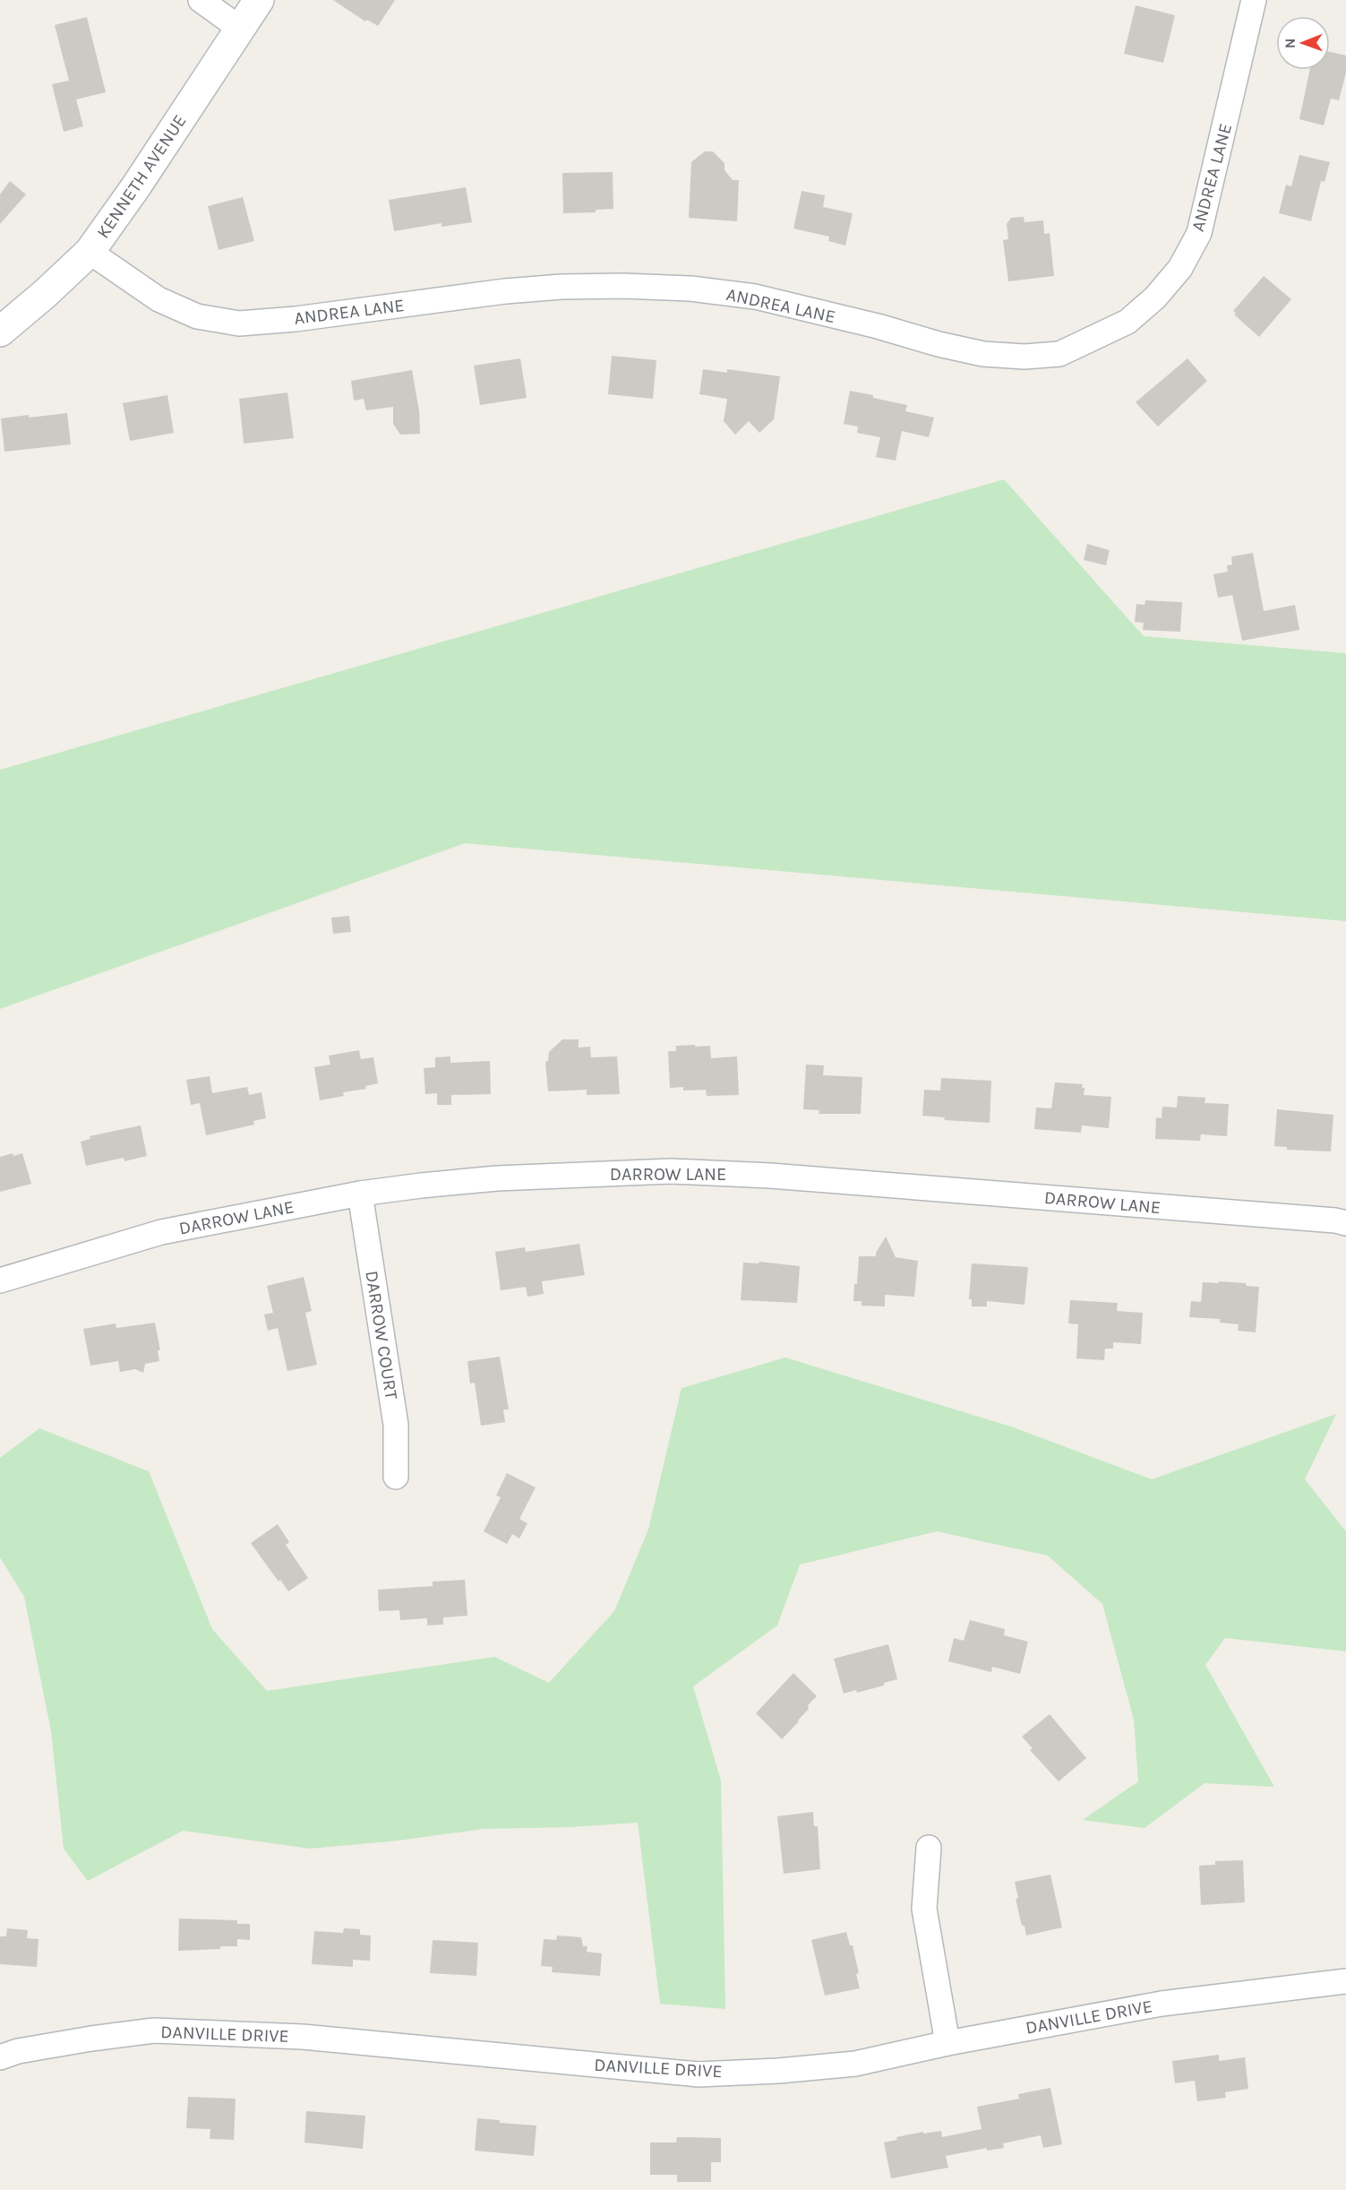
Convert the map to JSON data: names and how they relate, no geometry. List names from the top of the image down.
{
  "streets": {
    "street": [
      "KENNETH AVENUE",
      "ANDREA LANE",
      "DARROW LANE",
      "DARROW COURT",
      "DANVILLE DRIVE"
    ]
  },
  "crossings": [
    ["KENNETH AVENUE", "ANDREA LANE"],
    ["DARROW LANE", "DARROW COURT"]
  ],
  "north": "left"
}
